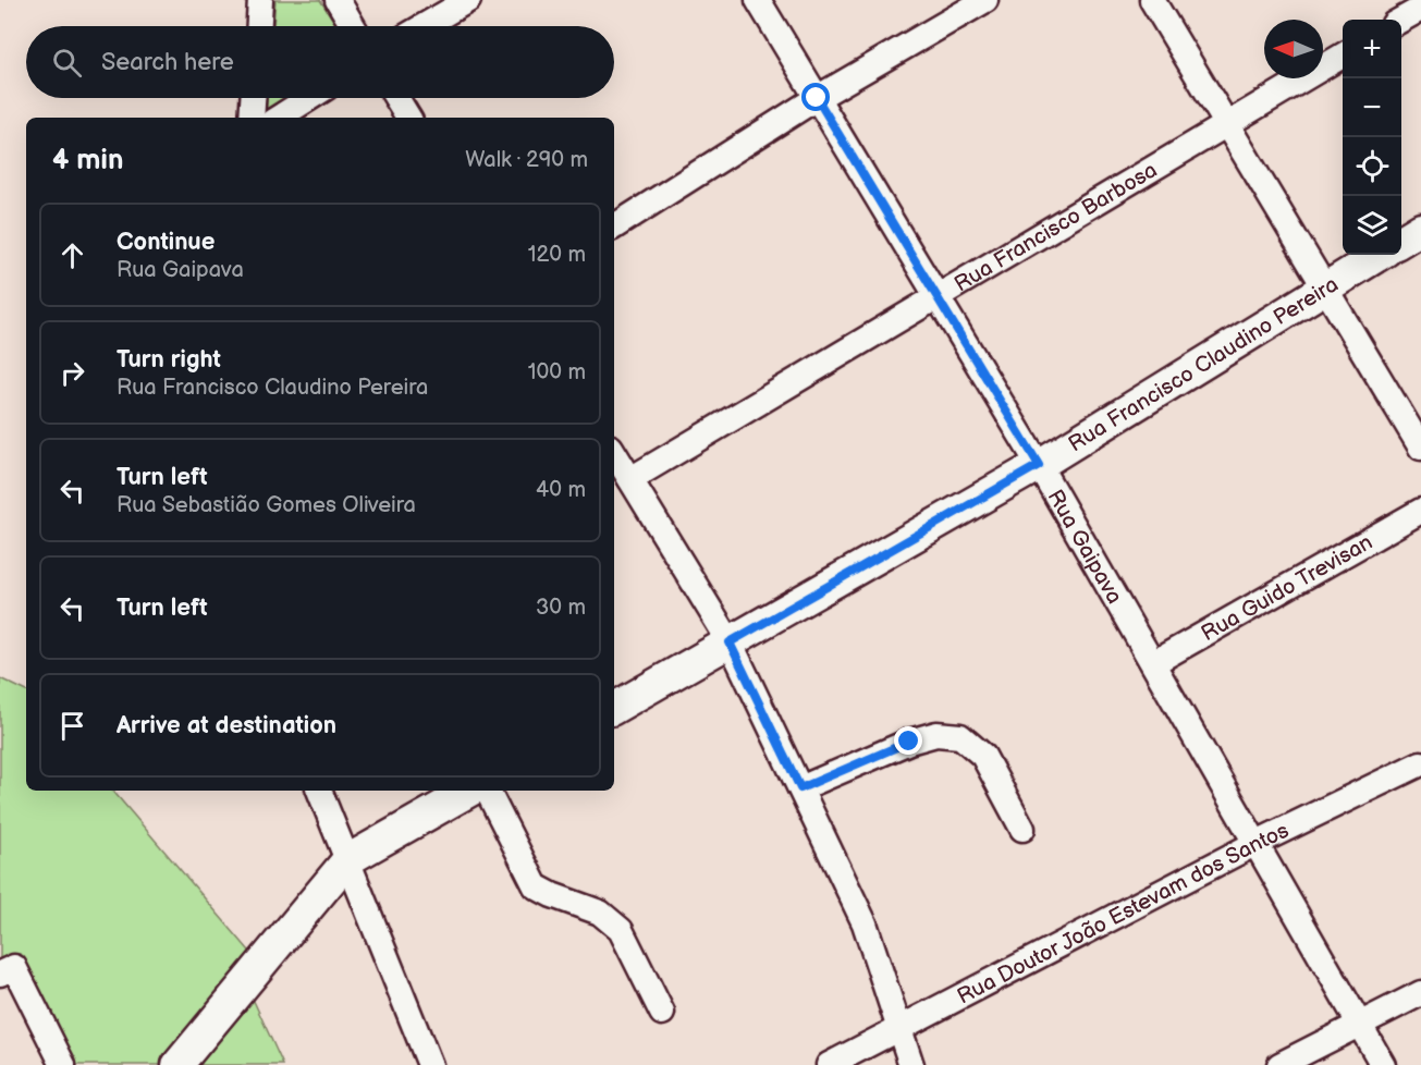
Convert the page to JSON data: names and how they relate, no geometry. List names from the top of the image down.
{
  "streets": {
    "street": [
      "Rua Francisco Barbosa",
      "Rua Francisco Claudino Pereira",
      "Rua Gaipava",
      "Rua Guido Trevisan",
      "Rua Doutor João Estevam dos Santos"
    ]
  },
  "crossings": [
    ["Rua Francisco Barbosa", "Rua Gaipava"],
    ["Rua Francisco Claudino Pereira", "Rua Gaipava"],
    ["Rua Gaipava", "Rua Guido Trevisan"],
    ["Rua Gaipava", "Rua Doutor João Estevam dos Santos"]
  ],
  "north": "left",
  "page": {
    "map_buttons": ["+", "−"],
    "search": "Search here",
    "heading": ["4 min", "Walk · 290 m"],
    "list": [
      ["Continue", "Rua Gaipava", "120 m"],
      ["Turn right", "Rua Francisco Claudino Pereira", "100 m"],
      ["Turn left", "Rua Sebastião Gomes Oliveira", "40 m"],
      ["Turn left", "30 m"],
      "Arrive at destination"
    ]
  }
}
